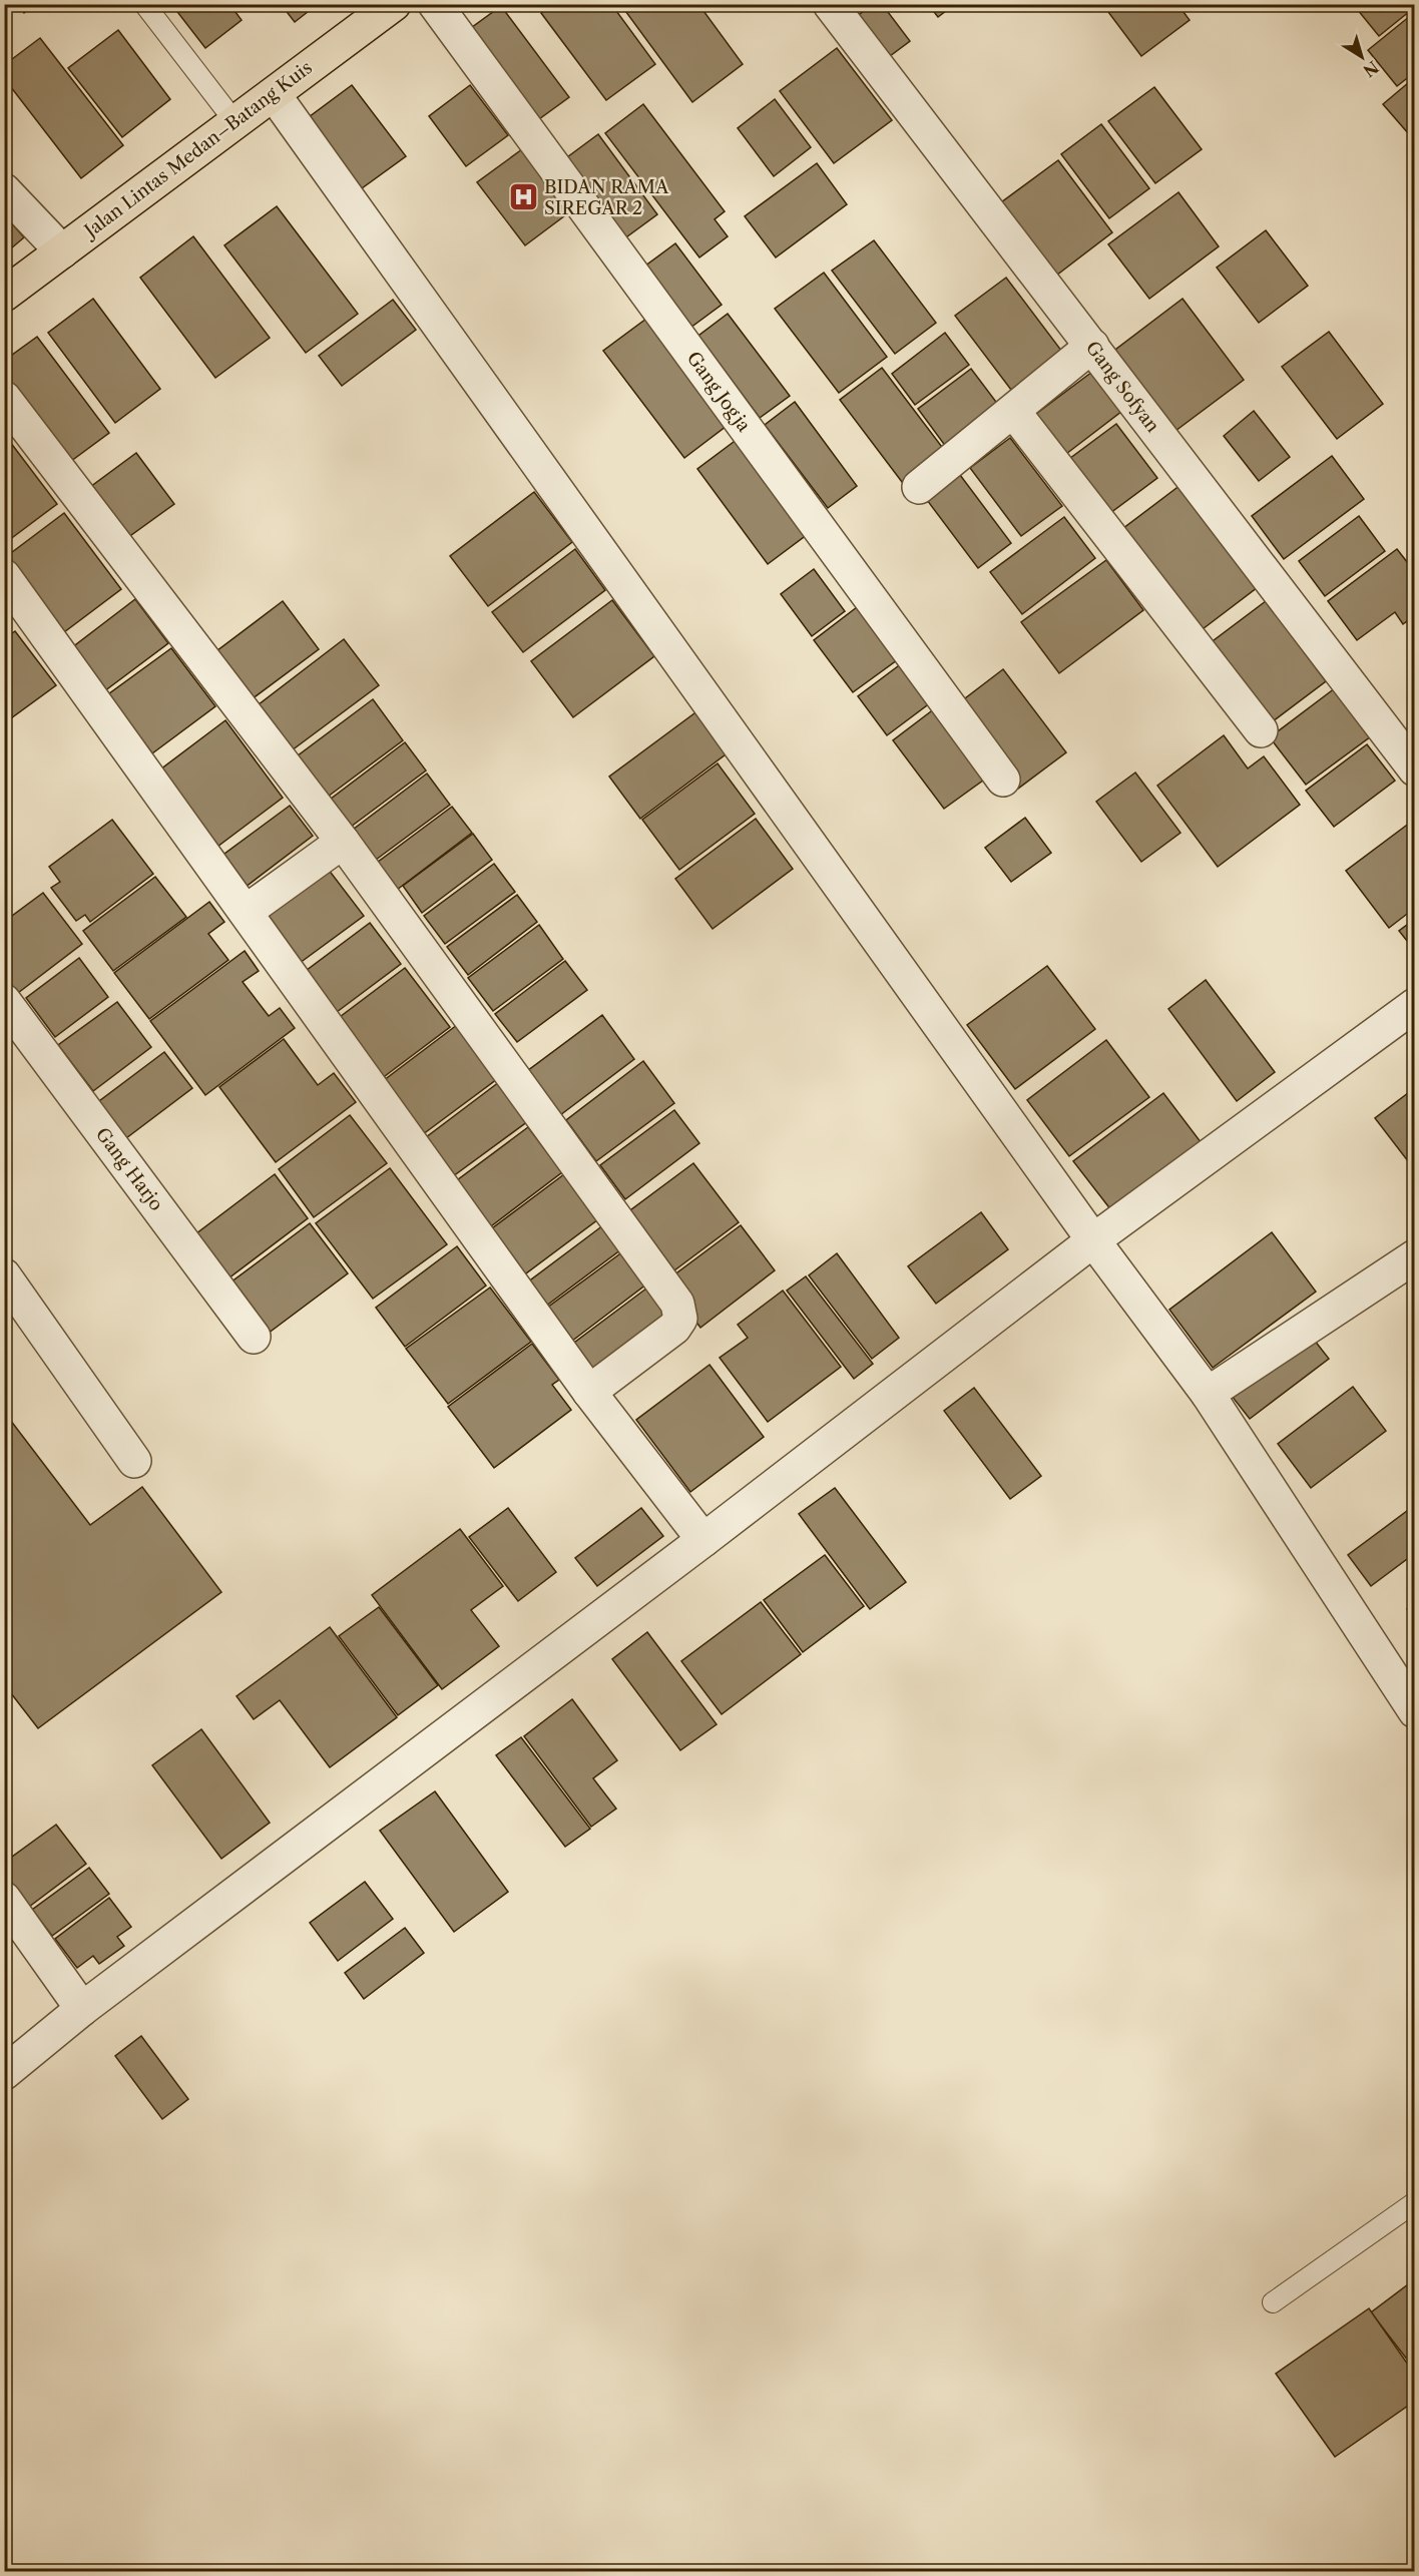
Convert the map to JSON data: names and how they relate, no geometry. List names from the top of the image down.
{
  "streets": {
    "highway": ["Jalan Lintas Medan–Batang Kuis"],
    "street": ["Gang Sofyan", "Gang Jogja", "Gang Harjo"]
  },
  "places": {
    "hospital": ["BIDAN RAMA SIREGAR 2"]
  },
  "north": "bottom right"
}
